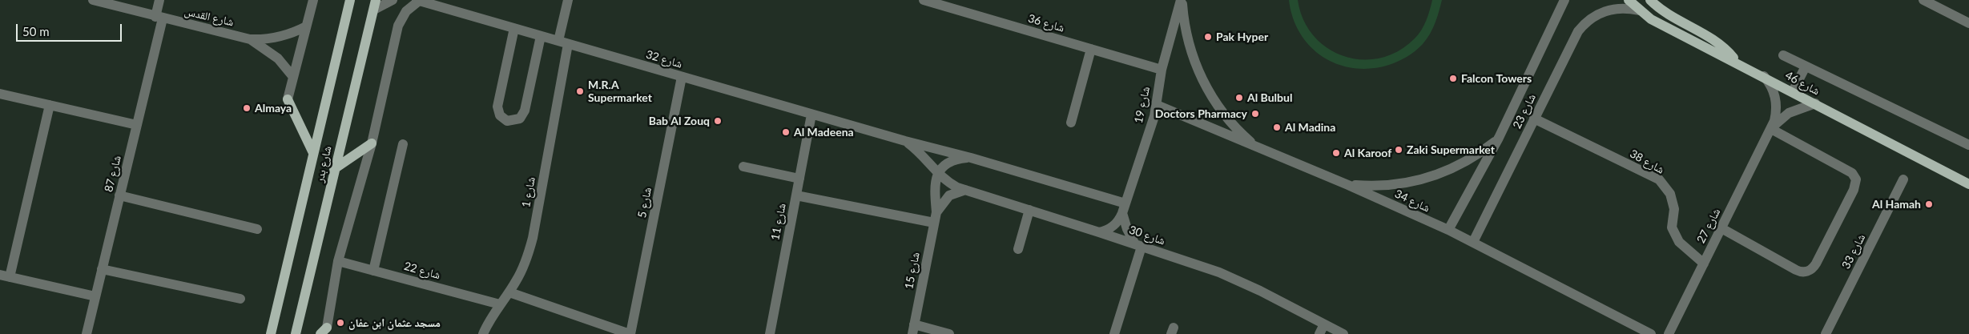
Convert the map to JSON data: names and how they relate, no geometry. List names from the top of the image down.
{
  "streets": {
    "main road": ["شارع 46", "شارع بدر"],
    "street": [
      "شارع القدس",
      "شارع 36",
      "شارع 32",
      "شارع 19",
      "شارع 23",
      "شارع 38",
      "شارع 87",
      "شارع 1",
      "شارع 34",
      "شارع 5",
      "شارع 11",
      "شارع 27",
      "شارع 30",
      "شارع 33",
      "شارع 22",
      "شارع 15"
    ]
  },
  "crossings": [
    ["شارع القدس", "شارع 87"],
    ["شارع 36", "شارع 19"],
    ["شارع 32", "شارع 1"],
    ["شارع 32", "شارع 5"],
    ["شارع 32", "شارع 11"],
    ["شارع 32", "شارع 30"],
    ["شارع 32", "شارع 15"],
    ["شارع 46", "شارع 23"],
    ["شارع 46", "شارع 27"],
    ["شارع 19", "شارع 34"],
    ["شارع 19", "شارع 30"],
    ["شارع 23", "شارع 38"],
    ["شارع 23", "شارع 34"],
    ["شارع 38", "شارع 27"],
    ["شارع 1", "شارع 22"],
    ["شارع 30", "شارع 15"]
  ],
  "places": [
    "Pak Hyper",
    "Falcon Towers",
    "M.R.A Supermarket",
    "Al Bulbul",
    "Almaya",
    "Doctors Pharmacy",
    "Bab Al Zouq",
    "Al Madina",
    "Al Madeena",
    "Zaki Supermarket",
    "Al Karoof",
    "Al Hamah",
    "مسجد عثمان ابن عفان"
  ],
  "scale_bar": "50 m"
}
